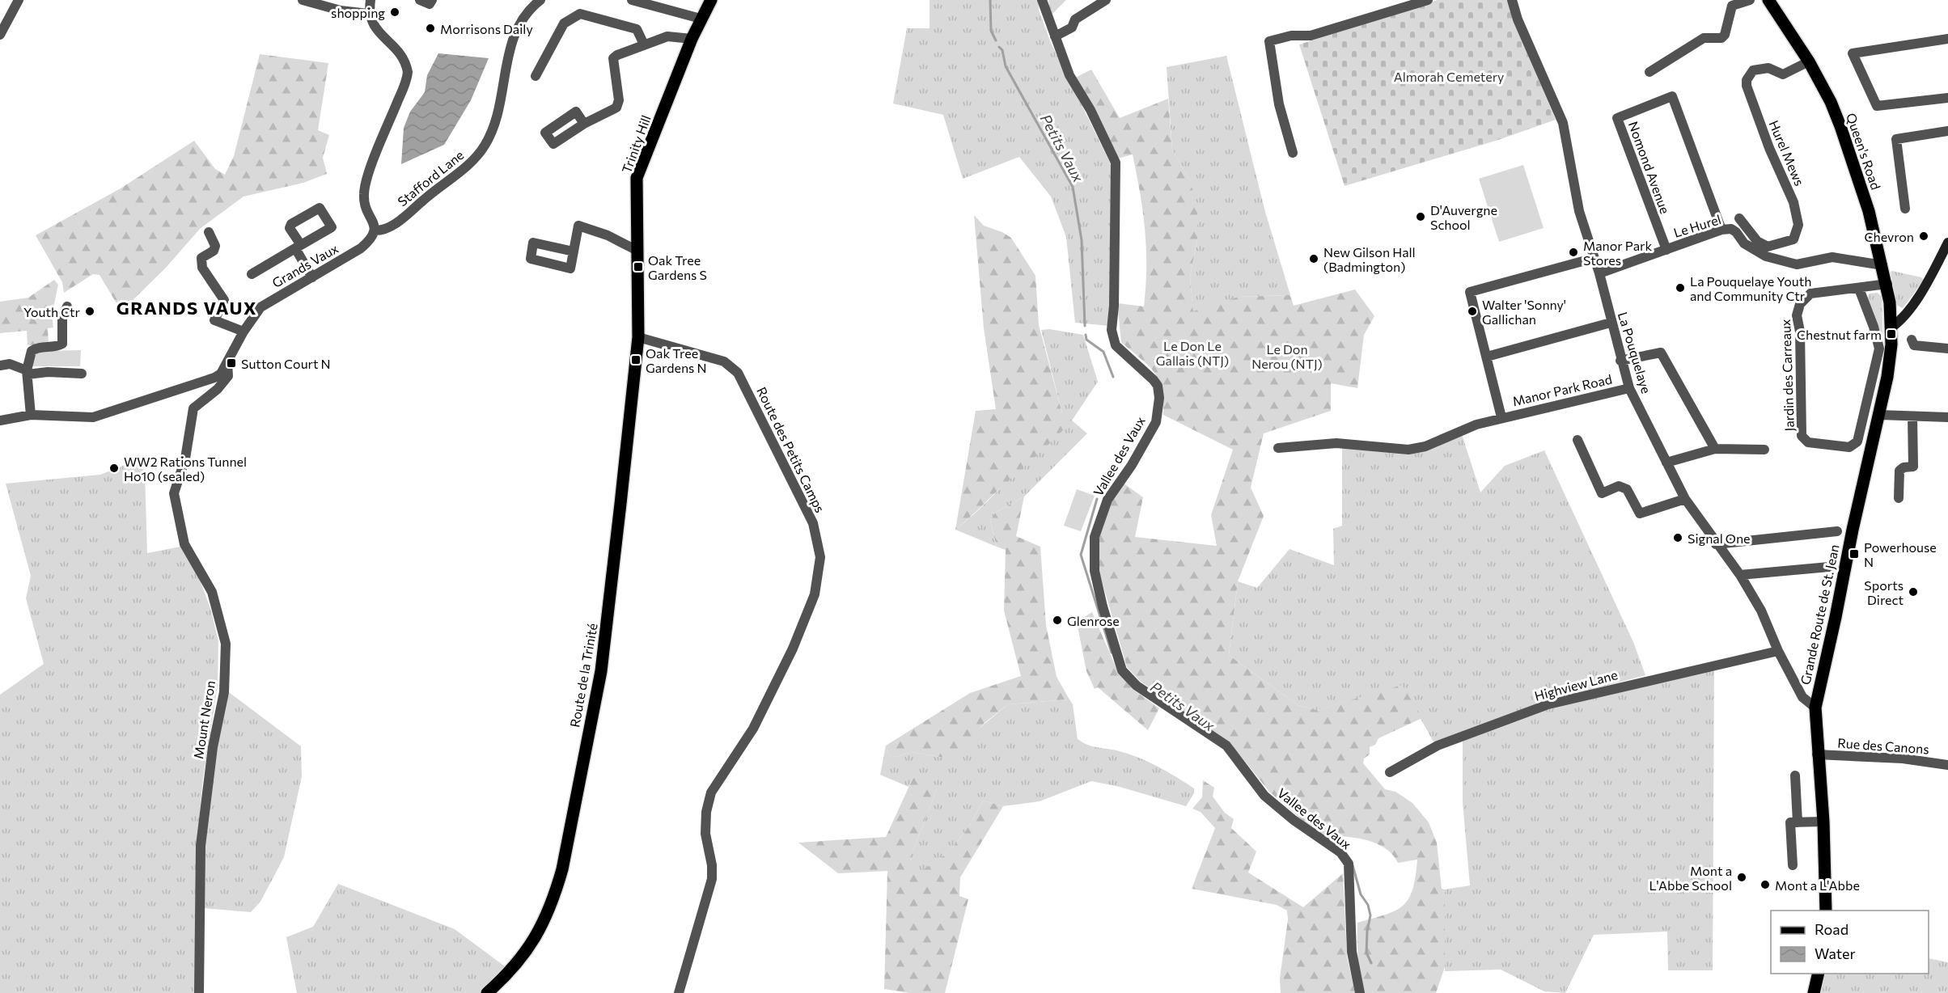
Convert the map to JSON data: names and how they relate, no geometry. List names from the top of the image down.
{
  "streets": {
    "main road": [
      "Trinity Hill",
      "Queen's Road",
      "Grande Route de St. Jean",
      "Route de la Trinité"
    ],
    "street": [
      "Hurel Mews",
      "Nomond Avenue",
      "Stafford Lane",
      "Le Hurel",
      "Grands Vaux",
      "La Pouquelaye",
      "Jardin des Carreaux",
      "Manor Park Road",
      "Route des Petits Camps",
      "Vallee des Vaux",
      "Highview Lane",
      "Mount Neron",
      "Rue des Canons"
    ]
  },
  "crossings": [
    ["Trinity Hill", "Route des Petits Camps"],
    ["Trinity Hill", "Route de la Trinité"],
    ["Queen's Road", "Hurel Mews"],
    ["Queen's Road", "Le Hurel"],
    ["Queen's Road", "Jardin des Carreaux"],
    ["Queen's Road", "Grande Route de St. Jean"],
    ["Nomond Avenue", "Le Hurel"],
    ["Stafford Lane", "Grands Vaux"],
    ["Le Hurel", "La Pouquelaye"],
    ["Grands Vaux", "Mount Neron"],
    ["La Pouquelaye", "Manor Park Road"],
    ["La Pouquelaye", "Grande Route de St. Jean"],
    ["La Pouquelaye", "Highview Lane"],
    ["Route des Petits Camps", "Route de la Trinité"],
    ["Grande Route de St. Jean", "Rue des Canons"]
  ],
  "districts": ["GRANDS VAUX"],
  "water": ["Petits Vaux"],
  "parks": ["Almorah Cemetery", "Le Don Le Gallais (NTJ)", "Le Don Nerou (NTJ)"],
  "places": {
    "other": [
      "shopping",
      "Morrisons Daily",
      "D'Auvergne School",
      "Chevron",
      "Manor Park Stores",
      "New Gilson Hall (Badmington)",
      "La Pouquelaye Youth and Community Ctr",
      "Youth Ctr",
      "Walter 'Sonny' Gallichan",
      "WW2 Rations Tunnel Ho10 (sealed)",
      "Signal One",
      "Sports Direct",
      "Glenrose",
      "Mont a L'Abbe School",
      "Mont a L'Abbe"
    ],
    "transit": [
      "Oak Tree Gardens S",
      "Chestnut farm",
      "Oak Tree Gardens N",
      "Sutton Court N",
      "Powerhouse N"
    ]
  },
  "legend": ["Road", "Water"]
}
